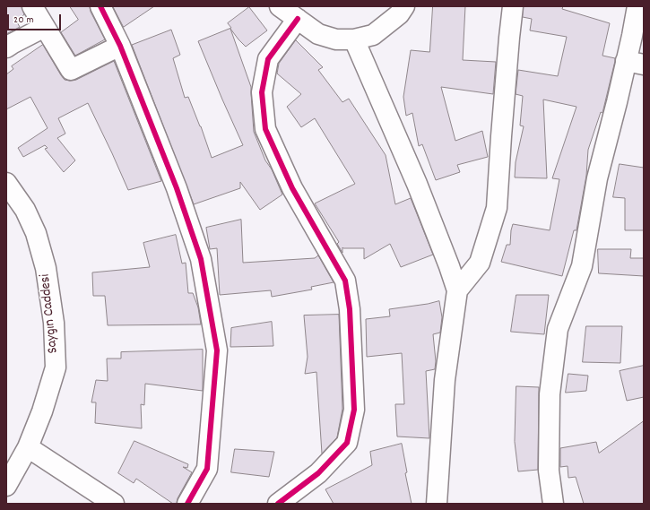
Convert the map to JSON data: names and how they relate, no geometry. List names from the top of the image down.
{
  "streets": {
    "street": ["Saygın Caddesi"]
  },
  "scale_bar": "20 m"
}
